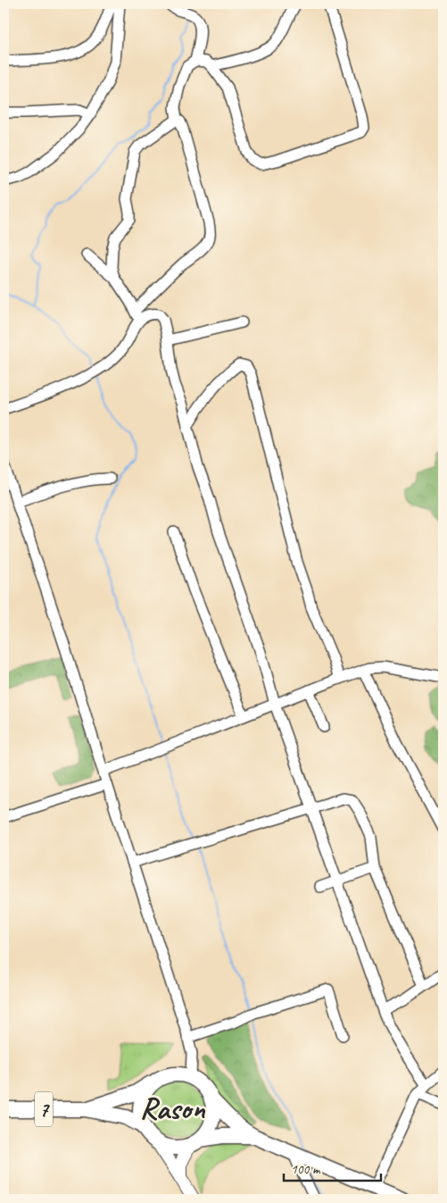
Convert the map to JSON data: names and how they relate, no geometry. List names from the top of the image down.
{
  "streets": {
    "highway": ["7"]
  },
  "districts": ["Rason"],
  "scale_bar": "100 m"
}
